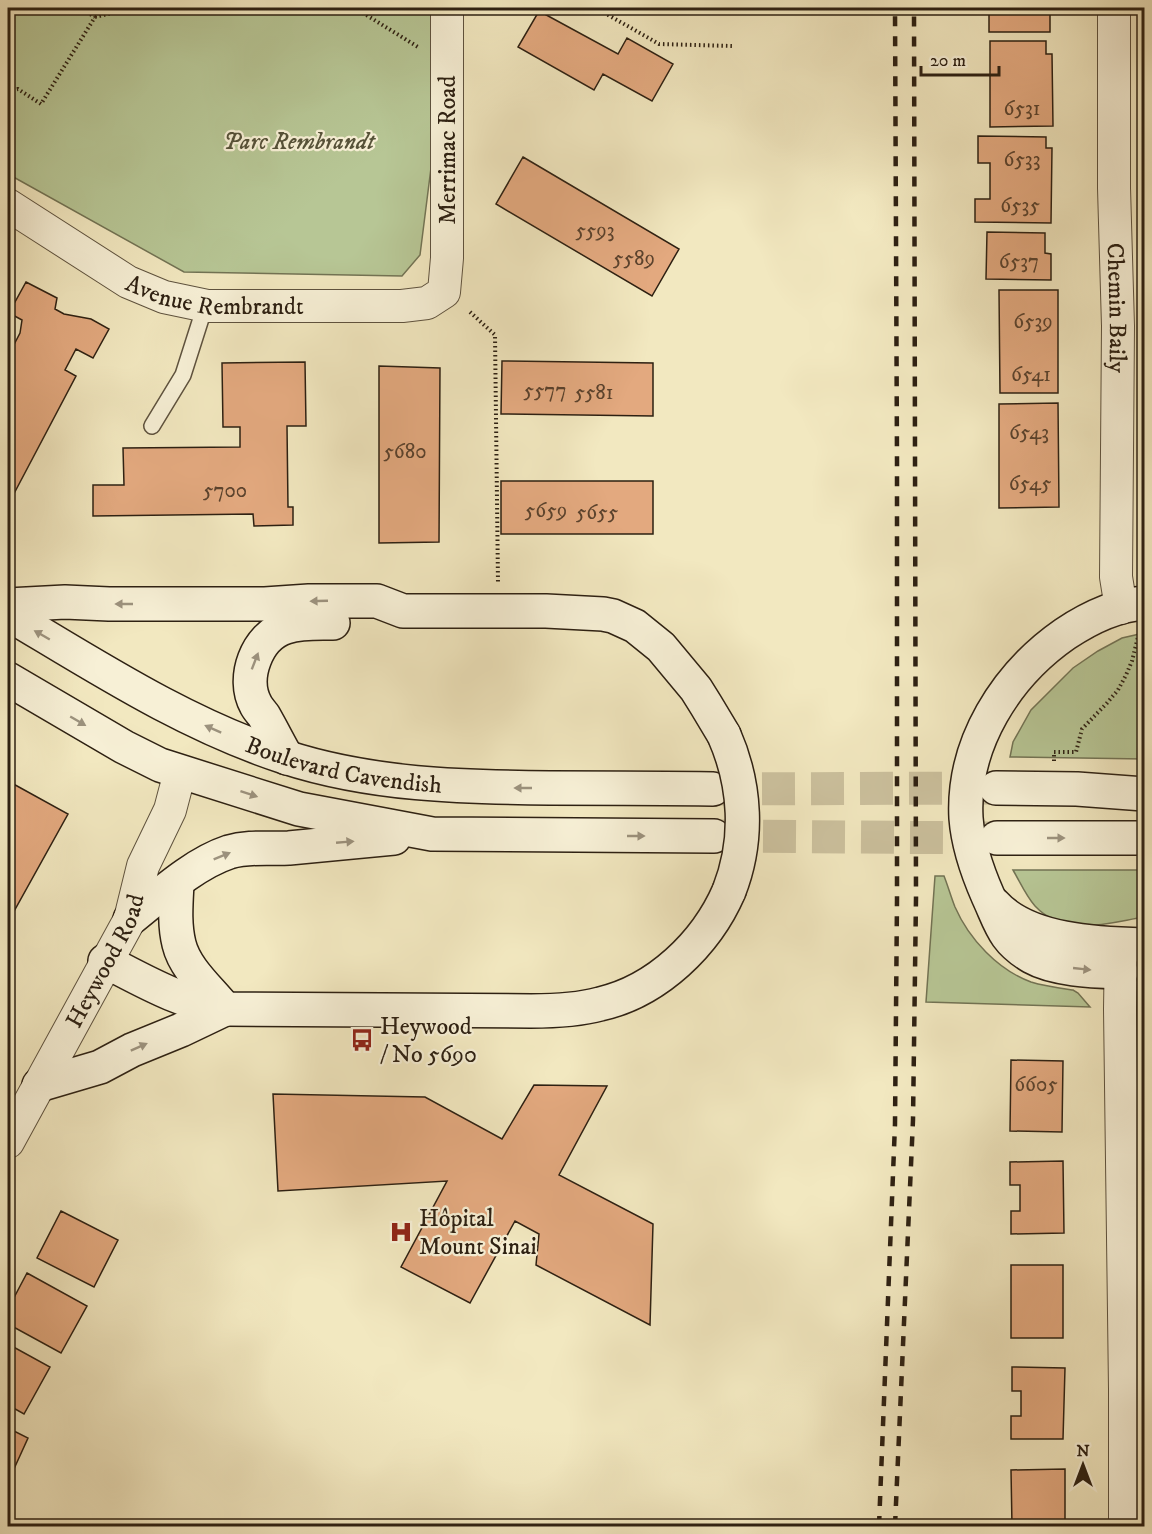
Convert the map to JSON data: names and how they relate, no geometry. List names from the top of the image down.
{
  "streets": {
    "main road": ["Boulevard Cavendish"],
    "street": [
      "Merrimac Road",
      "Avenue Rembrandt",
      "Chemin Baily",
      "Heywood Road"
    ]
  },
  "crossings": [
    ["Merrimac Road", "Avenue Rembrandt"],
    ["Boulevard Cavendish", "Heywood Road"]
  ],
  "parks": ["Parc Rembrandt"],
  "places": {
    "bus stop": ["Heywood / No 5690"],
    "hospital": ["Hôpital Mount Sinai"]
  },
  "house_numbers": [
    "6531",
    "6533",
    "6535",
    "5593",
    "5589",
    "6537",
    "6539",
    "6541",
    "5577",
    "5581",
    "6543",
    "5680",
    "6545",
    "5700",
    "5659",
    "5655",
    "6605"
  ],
  "scale_bar": "20 m",
  "north": "top"
}
